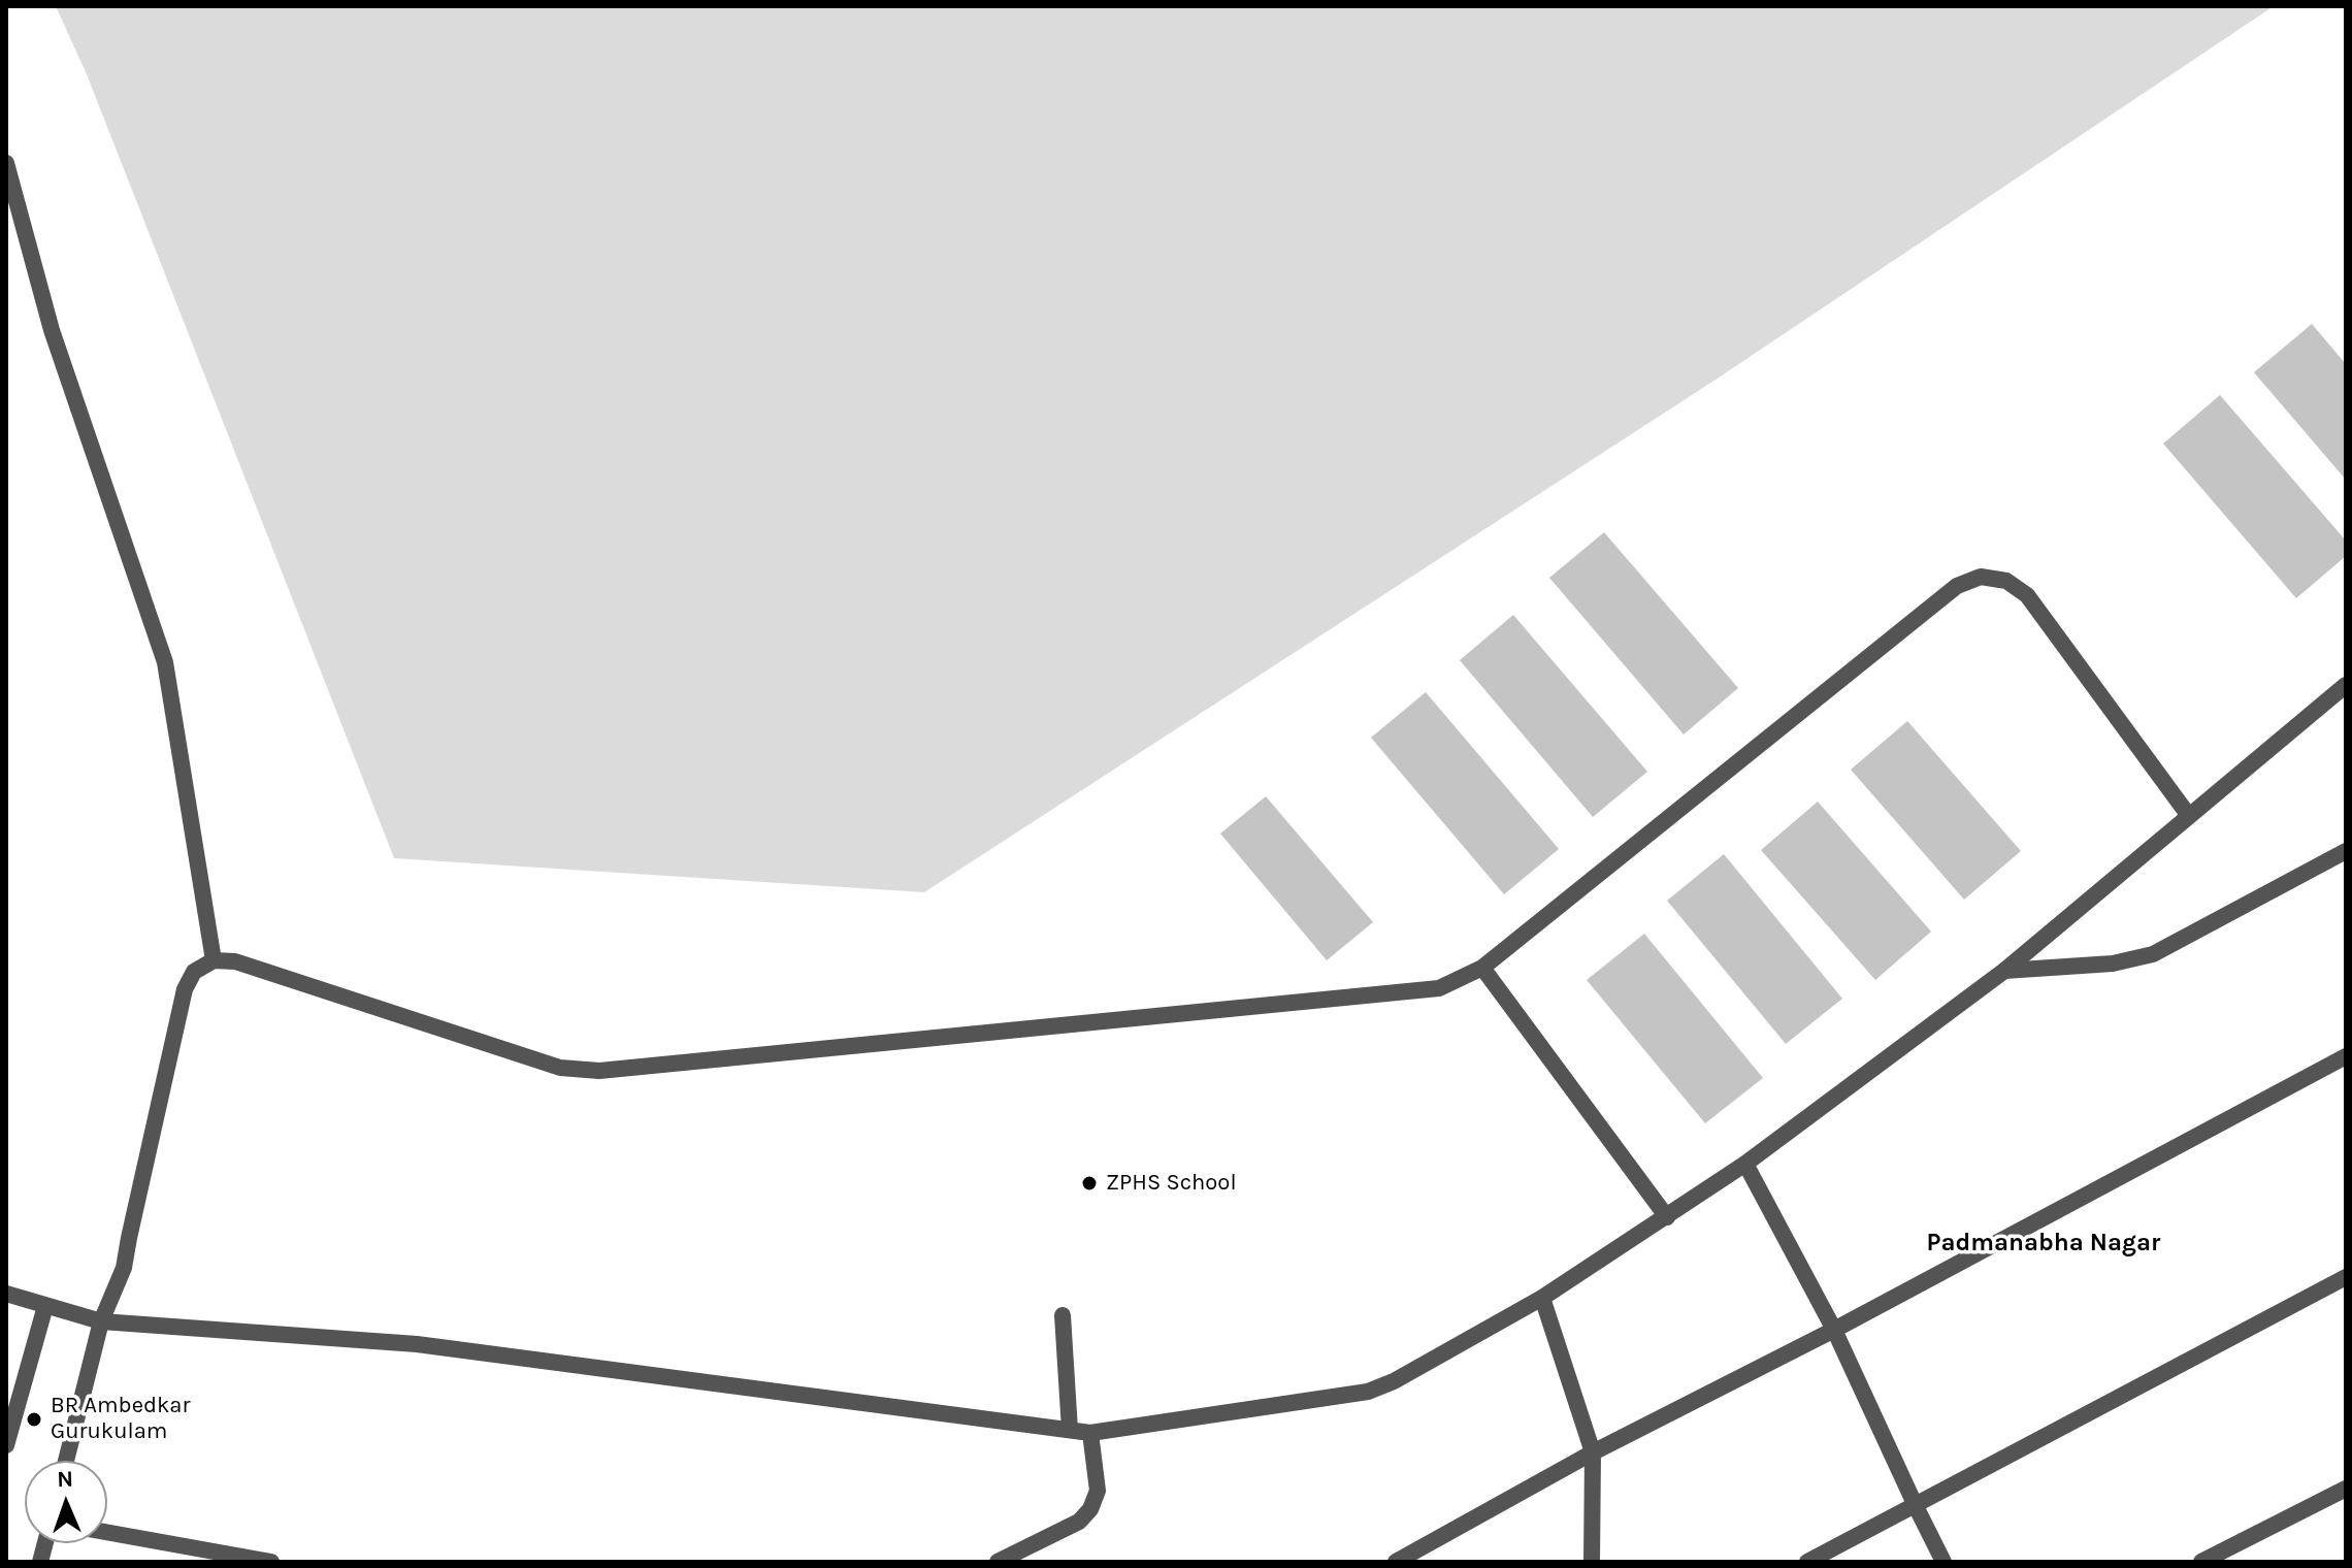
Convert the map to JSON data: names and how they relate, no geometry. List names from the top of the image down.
{
  "districts": ["Padmanabha Nagar"],
  "places": ["ZPHS School", "BR Ambedkar Gurukulam"],
  "north": "top"
}
